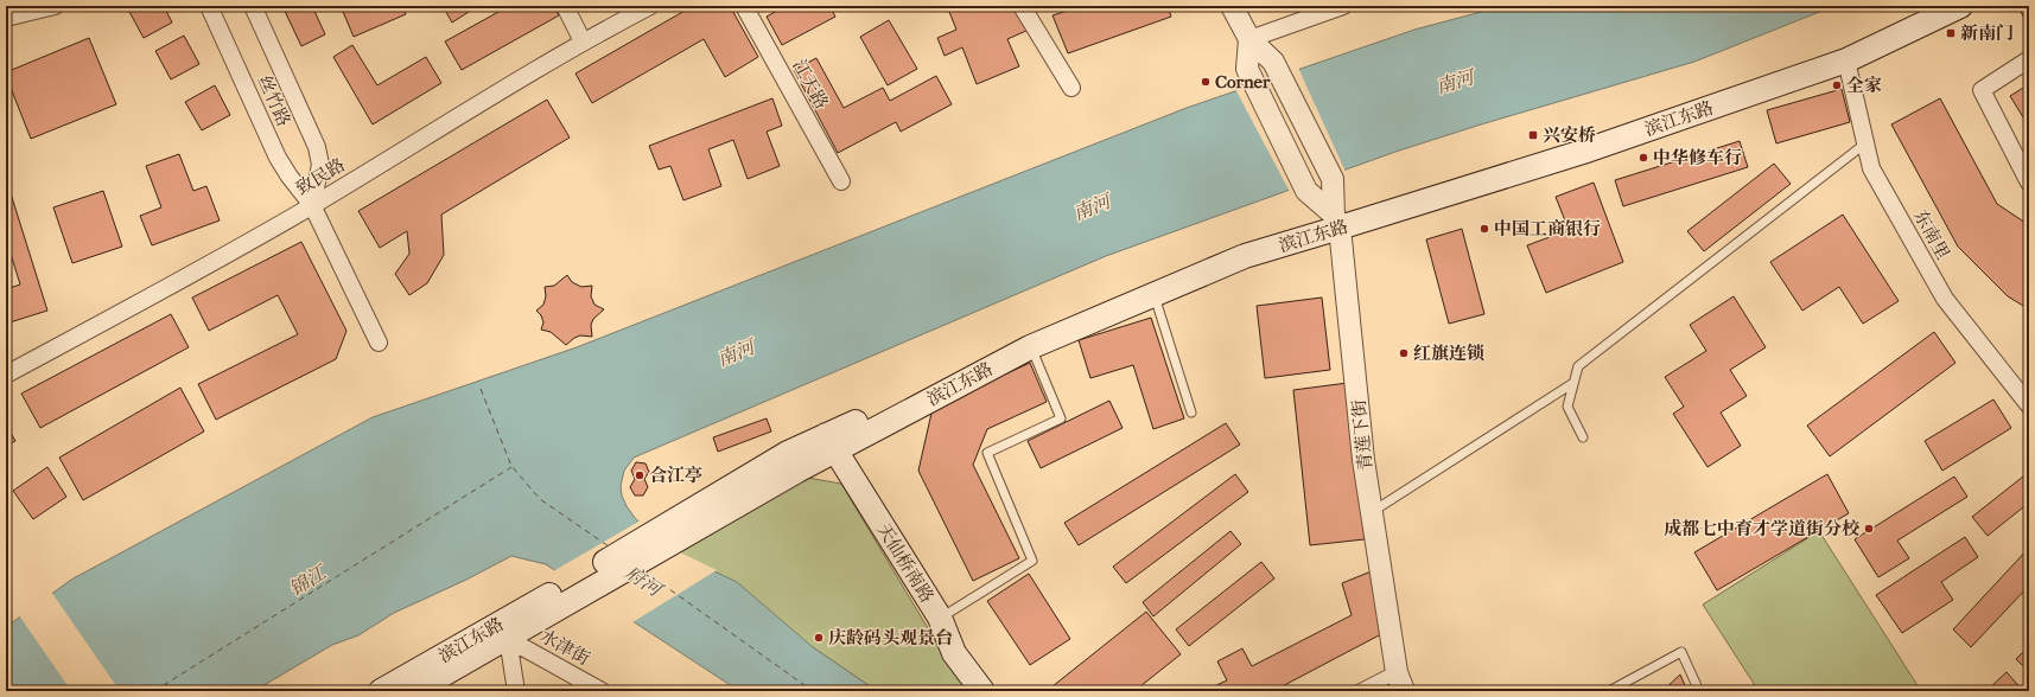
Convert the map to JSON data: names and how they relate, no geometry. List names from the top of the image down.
{
  "streets": {
    "main road": ["滨江东路", "天仙桥南路"],
    "street": [
      "江天路",
      "丝竹路",
      "致民路",
      "东南里",
      "青莲下街",
      "水津街"
    ]
  },
  "crossings": [
    ["丝竹路", "致民路"],
    ["滨江东路", "东南里"],
    ["滨江东路", "青莲下街"],
    ["滨江东路", "天仙桥南路"],
    ["滨江东路", "水津街"]
  ],
  "water": ["南河", "锦江", "府河"],
  "places": {
    "transit": ["新南门", "兴安桥"],
    "other": [
      "Corner",
      "全家",
      "中华修车行",
      "中国工商银行",
      "红旗连锁",
      "合江亭",
      "成都七中育才学道街分校",
      "庆龄码头观景台"
    ]
  }
}
